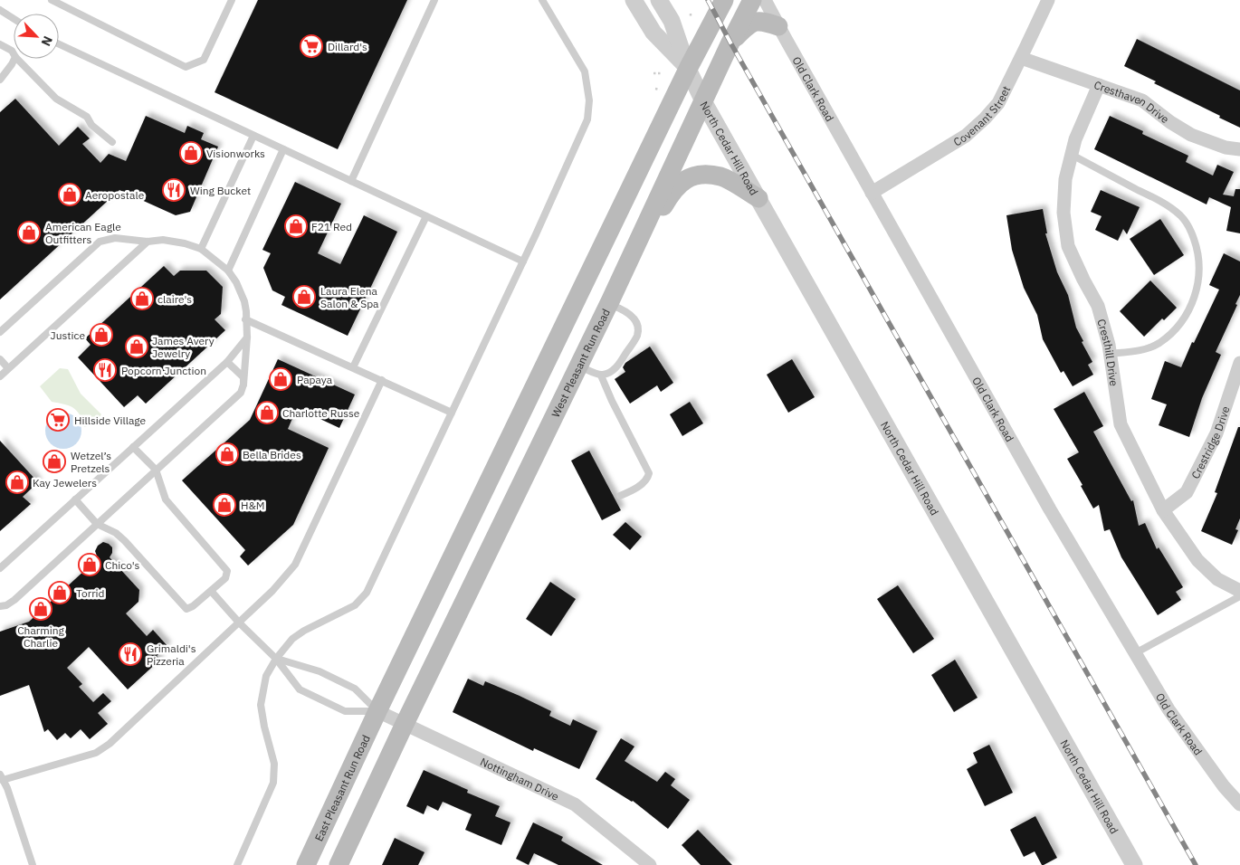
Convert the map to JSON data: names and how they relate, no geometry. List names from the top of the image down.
{
  "streets": {
    "main road": ["West Pleasant Run Road", "East Pleasant Run Road"],
    "street": [
      "Old Clark Road",
      "Cresthaven Drive",
      "Covenant Street",
      "North Cedar Hill Road",
      "Cresthill Drive",
      "Crestridge Drive",
      "Nottingham Drive"
    ]
  },
  "crossings": [
    ["Old Clark Road", "Covenant Street"],
    ["Cresthaven Drive", "Covenant Street"],
    ["Cresthaven Drive", "Cresthill Drive"],
    ["North Cedar Hill Road", "West Pleasant Run Road"],
    ["Cresthill Drive", "Crestridge Drive"],
    ["West Pleasant Run Road", "Nottingham Drive"],
    ["Nottingham Drive", "East Pleasant Run Road"]
  ],
  "places": {
    "supermarket": ["Dillard's", "Hillside Village"],
    "shop": [
      "Visionworks",
      "Aeropostale",
      "F21 Red",
      "American Eagle Outfitters",
      "Laura Elena Salon & Spa",
      "claire's",
      "Justice",
      "James Avery Jewelry",
      "Papaya",
      "Charlotte Russe",
      "Bella Brides",
      "Wetzel’s Pretzels",
      "Kay Jewelers",
      "H&M",
      "Chico's",
      "Torrid",
      "Charming Charlie"
    ],
    "restaurant": ["Wing Bucket", "Popcorn Junction", "Grimaldi's Pizzeria"]
  },
  "north": "bottom right"
}
